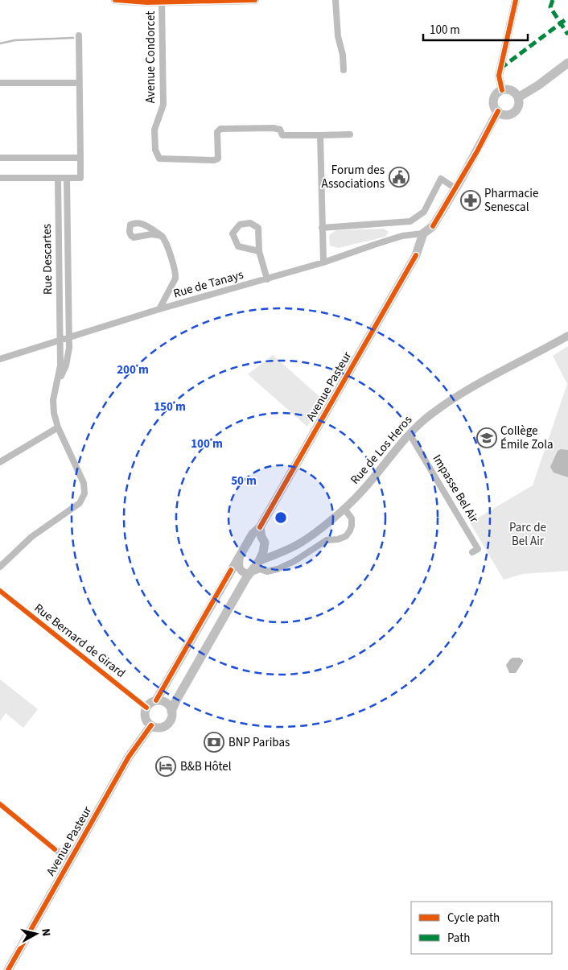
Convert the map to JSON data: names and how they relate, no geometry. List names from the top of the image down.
{
  "streets": {
    "main road": ["Avenue Pasteur"],
    "street": [
      "Avenue Condorcet",
      "Rue Descartes",
      "Rue de Tanays",
      "Rue de Los Heros",
      "Impasse Bel Air",
      "Rue Bernard de Girard"
    ]
  },
  "crossings": [
    ["Rue Descartes", "Rue de Tanays"],
    ["Rue de Tanays", "Avenue Pasteur"],
    ["Avenue Pasteur", "Rue Bernard de Girard"],
    ["Rue de Los Heros", "Impasse Bel Air"]
  ],
  "parks": ["Parc de Bel Air"],
  "places": {
    "public building": ["Forum des Associations"],
    "pharmacy": ["Pharmacie Senescal"],
    "school or university": ["Collège Émile Zola"],
    "bank": ["BNP Paribas"],
    "hotel": ["B&B Hôtel"]
  },
  "legend": ["Cycle path", "Path"],
  "scale_bar": "100 m",
  "north": "right",
  "rings": [
    "200 m",
    "150 m",
    "100 m",
    "50 m"
  ]
}
